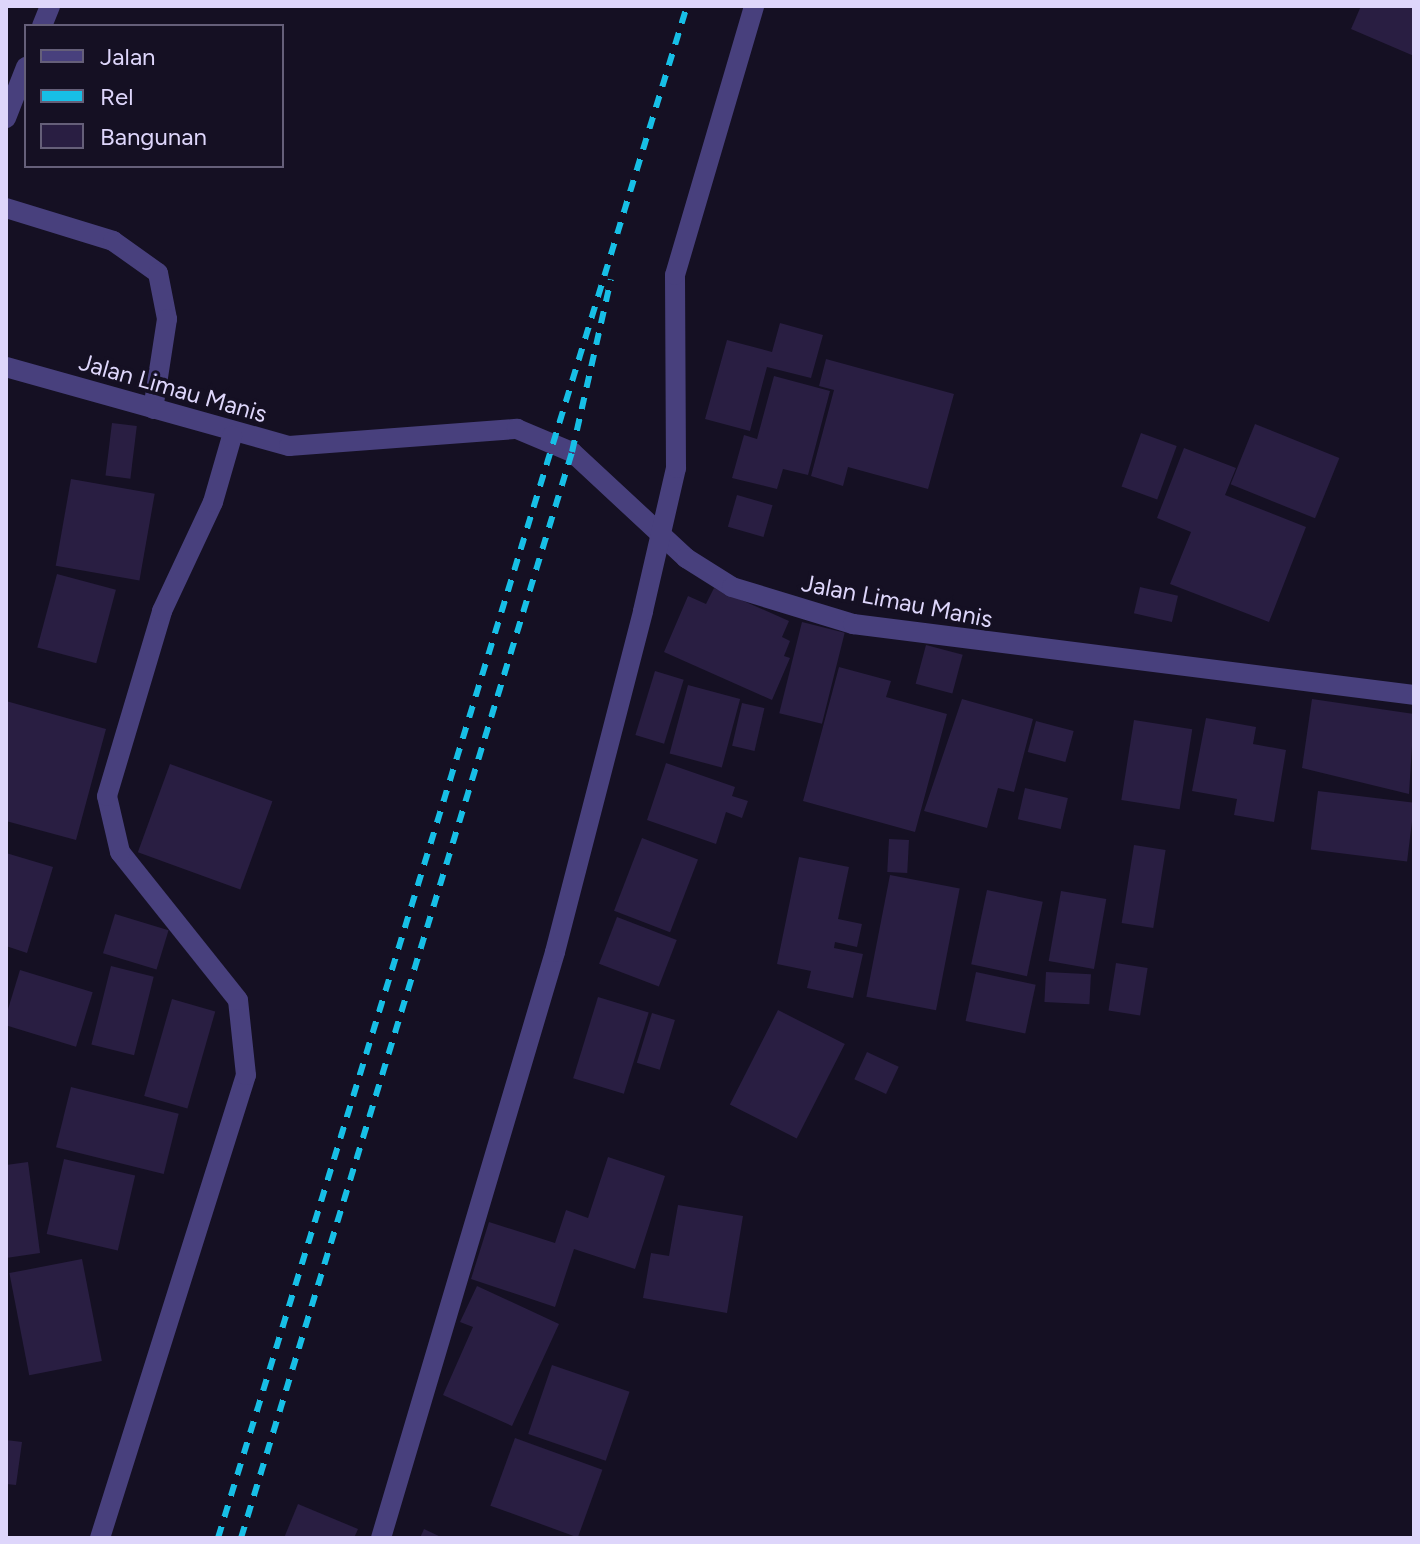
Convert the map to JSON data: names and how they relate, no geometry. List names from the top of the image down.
{
  "streets": {
    "street": ["Jalan Limau Manis"]
  },
  "legend": ["Jalan", "Rel", "Bangunan"]
}
